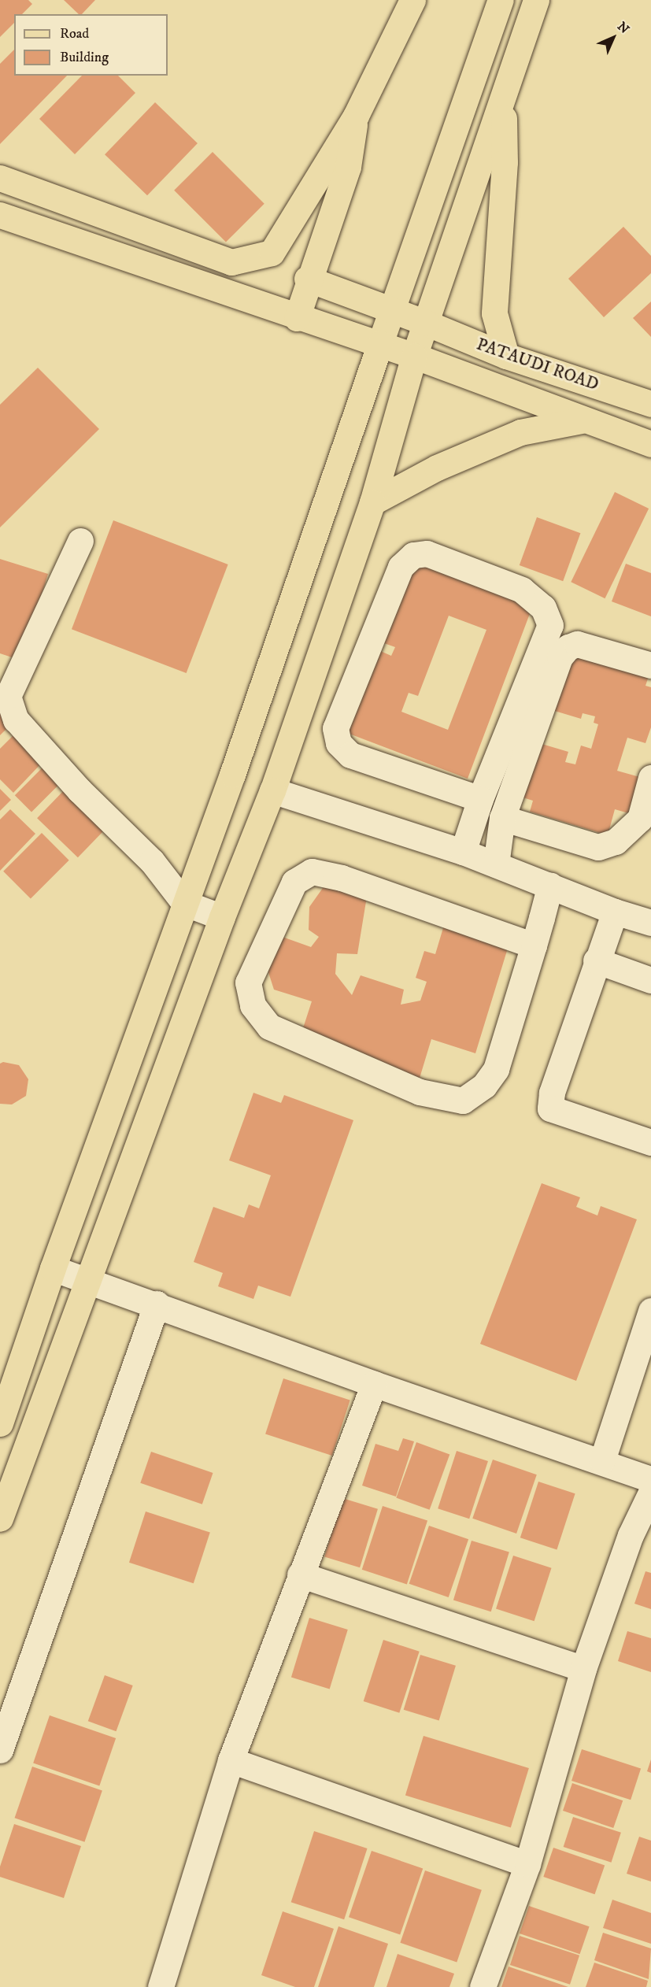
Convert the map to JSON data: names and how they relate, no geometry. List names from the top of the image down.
{
  "streets": {
    "main road": ["PATAUDI ROAD"]
  },
  "legend": ["Road", "Building"],
  "north": "top right"
}
